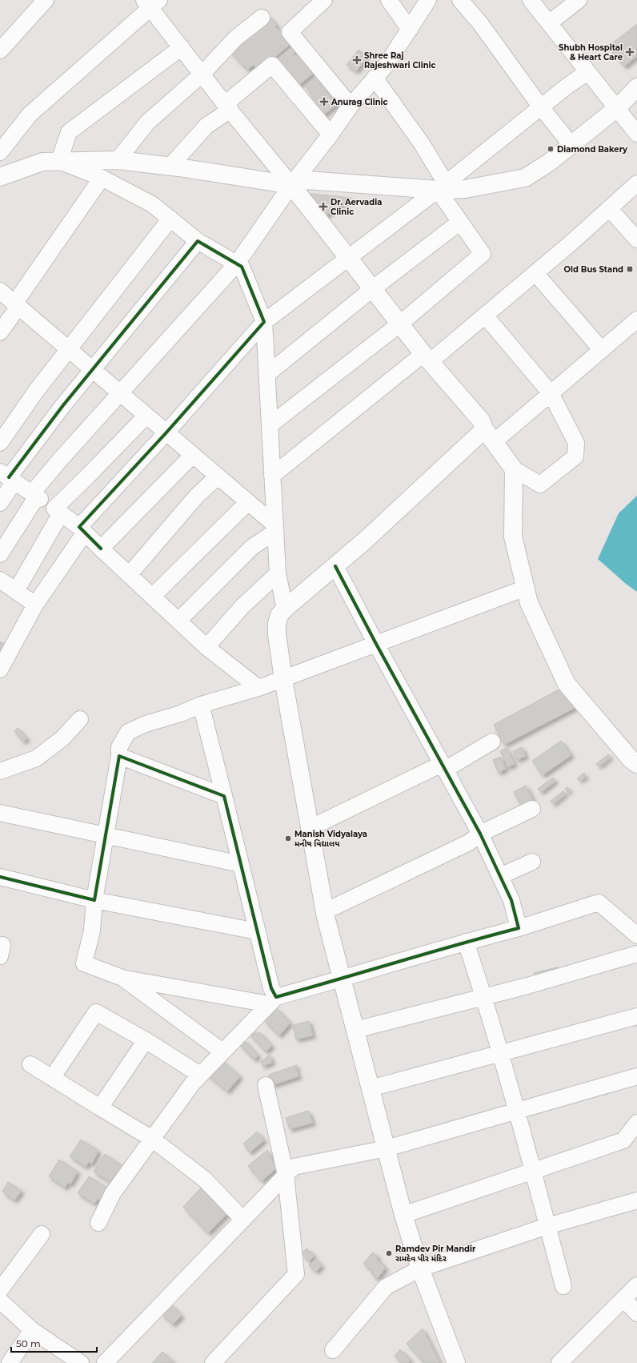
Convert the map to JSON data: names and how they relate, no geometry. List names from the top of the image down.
{
  "places": {
    "health": [
      "Shubh Hospital & Heart Care",
      "Shree Raj Rajeshwari Clinic",
      "Anurag Clinic",
      "Dr. Aervadia Clinic"
    ],
    "other": ["Diamond Bakery", "Manish Vidyalaya મનીષ વિદ્યાલય", "Ramdev Pir Mandir રામદેવ પીર મંદિર"],
    "transit": ["Old Bus Stand"]
  },
  "scale_bar": "50 m"
}
